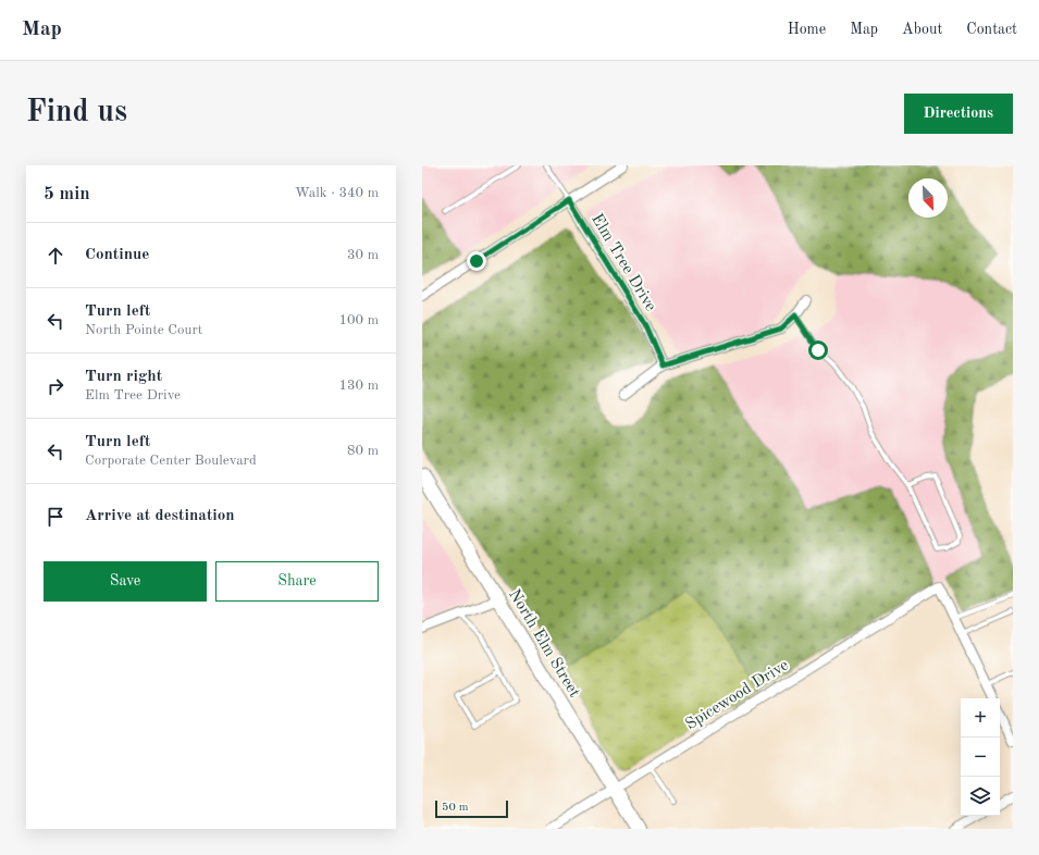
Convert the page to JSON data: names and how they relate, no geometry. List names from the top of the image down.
{
  "streets": {
    "main road": ["North Elm Street"],
    "street": ["Elm Tree Drive", "Spicewood Drive"]
  },
  "crossings": [
    ["North Elm Street", "Spicewood Drive"]
  ],
  "scale_bar": "50 m",
  "north": "bottom right",
  "page": {
    "header": "Map",
    "nav": [
      "Home",
      "Map",
      "About",
      "Contact"
    ],
    "buttons": [
      "Directions",
      ["Save", "Share"]
    ],
    "title": "Find us",
    "heading": ["5 min", "Walk · 340 m"],
    "list": [
      ["Continue", "30 m"],
      ["Turn left", "North Pointe Court", "100 m"],
      ["Turn right", "Elm Tree Drive", "130 m"],
      ["Turn left", "Corporate Center Boulevard", "80 m"],
      "Arrive at destination"
    ],
    "map_buttons": ["+", "−"],
    "scale": "50 m"
  }
}
